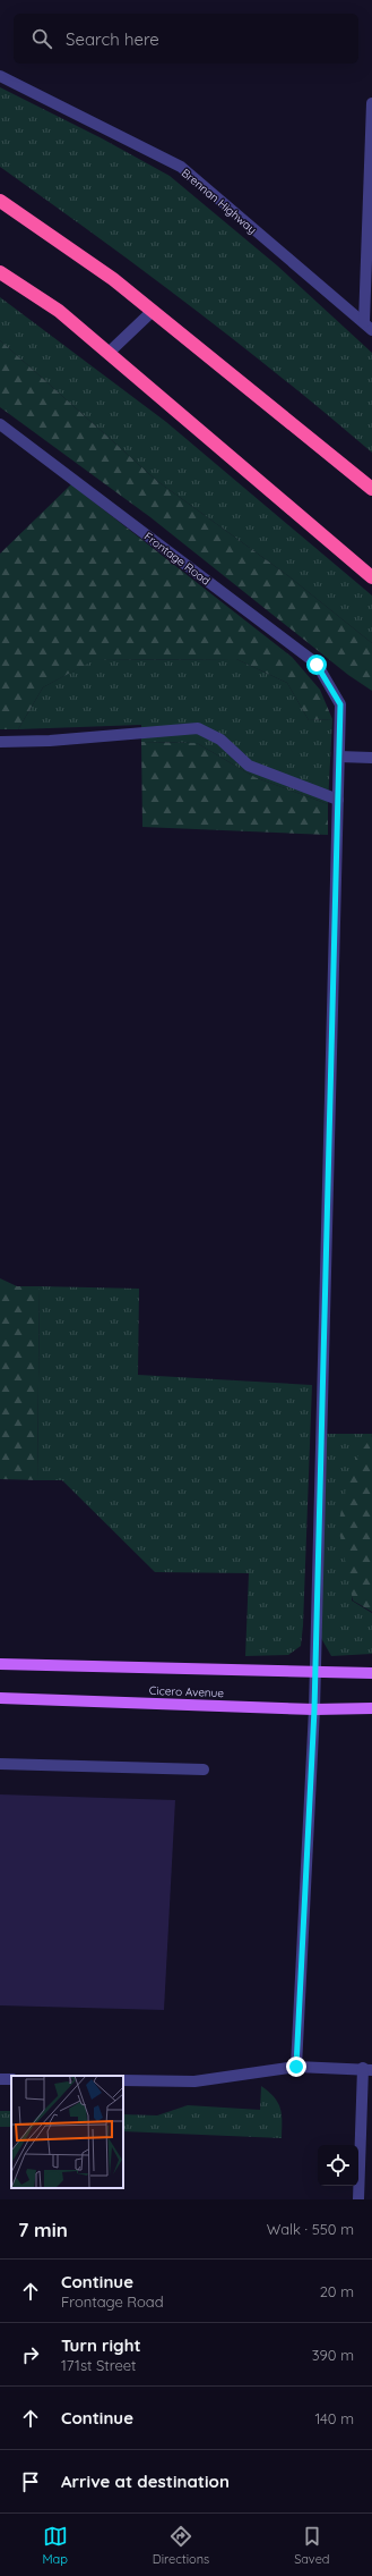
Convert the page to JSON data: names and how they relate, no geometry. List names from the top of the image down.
{
  "streets": {
    "main road": ["Cicero Avenue"],
    "street": ["Brennan Highway", "Frontage Road"]
  },
  "page": {
    "search": "Search here",
    "heading": ["7 min", "Walk · 550 m"],
    "list": [
      ["Continue", "Frontage Road", "20 m"],
      ["Turn right", "171st Street", "390 m"],
      ["Continue", "140 m"],
      "Arrive at destination"
    ],
    "nav": ["Map", "Directions", "Saved"]
  }
}
